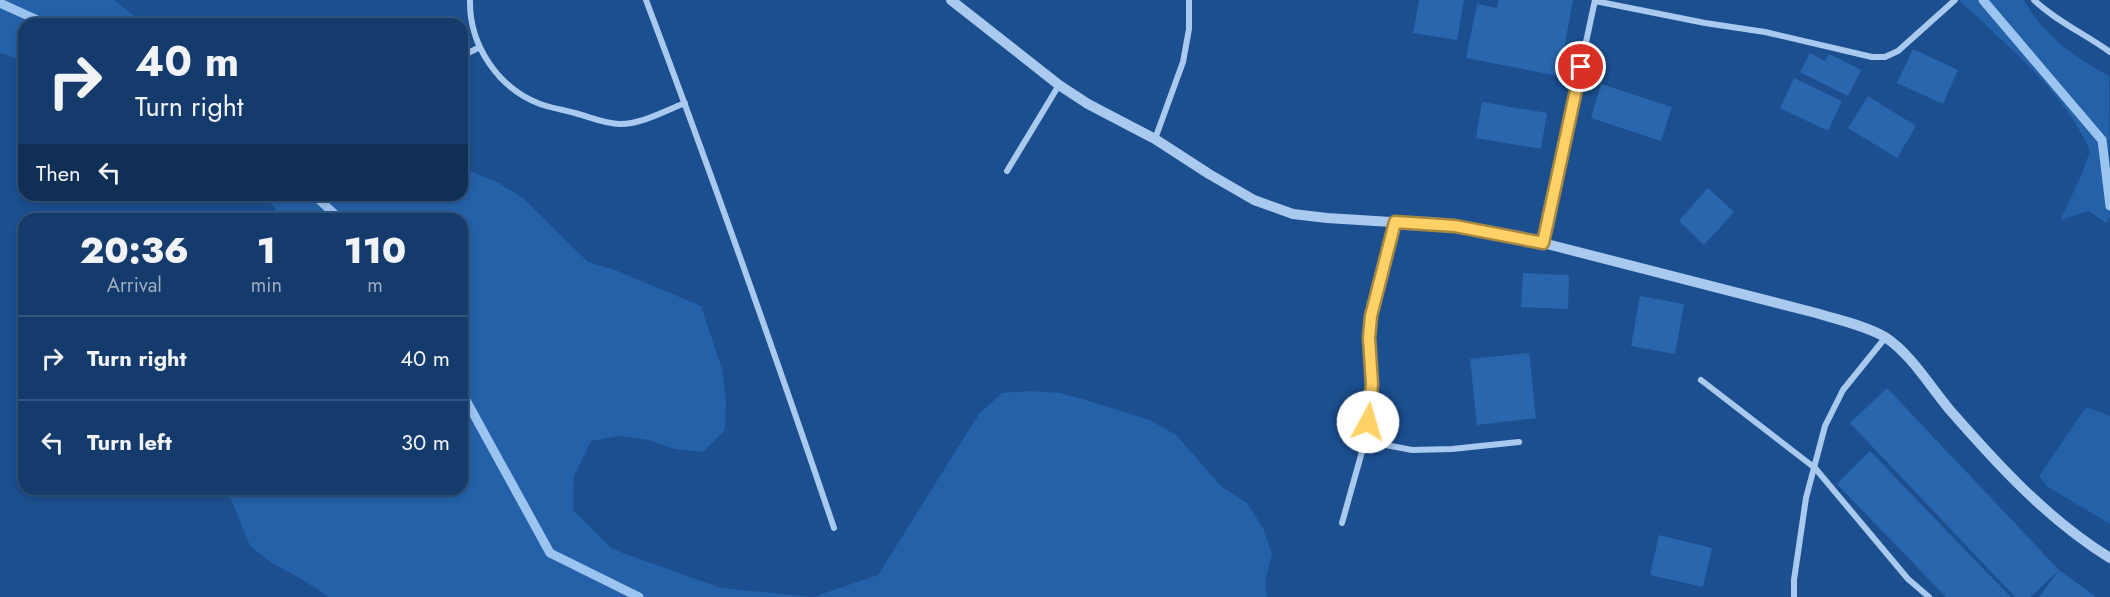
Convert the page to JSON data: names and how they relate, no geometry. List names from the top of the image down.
{
  "page": {
    "turn": ["40 m", "Turn right"],
    "then": "Then",
    "eta": [
      "20:36",
      "Arrival",
      "1",
      "min",
      "110",
      "m"
    ],
    "list": [
      {
        "name": "Turn right",
        "value": "40 m"
      },
      {
        "name": "Turn left",
        "value": "30 m"
      }
    ]
  }
}
